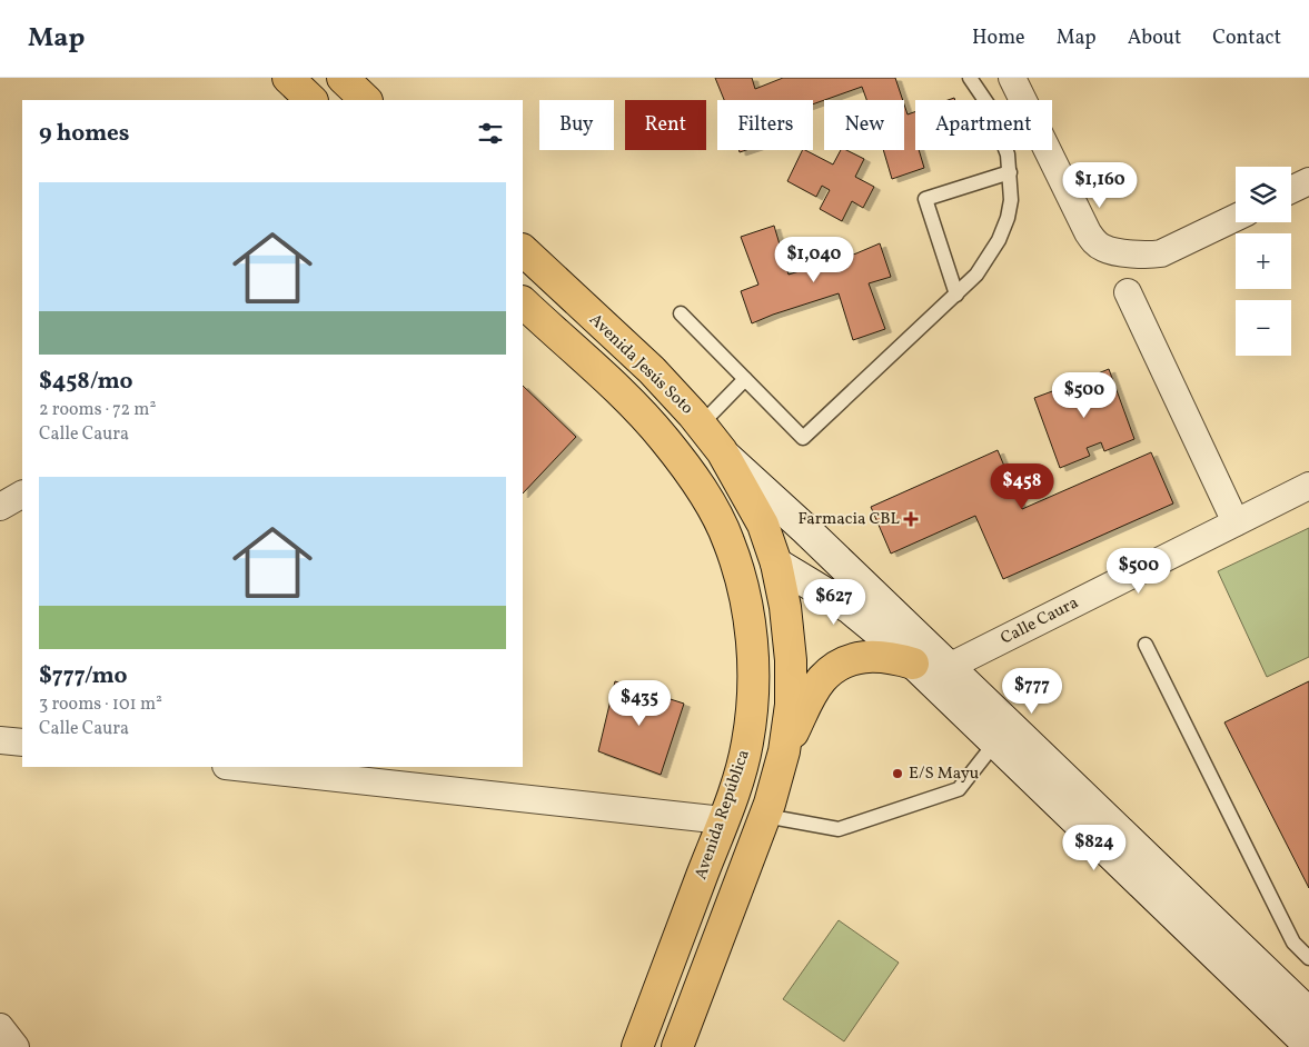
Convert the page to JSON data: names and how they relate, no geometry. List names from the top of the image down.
{
  "streets": {
    "main road": ["Avenida Jesús Soto", "Avenida República"],
    "street": ["Calle Caura"]
  },
  "crossings": [
    ["Avenida Jesús Soto", "Avenida República"]
  ],
  "places": {
    "health": ["Farmacia CBL"],
    "other": ["E/S Mayu"]
  },
  "page": {
    "header": "Map",
    "nav": [
      "Home",
      "Map",
      "About",
      "Contact"
    ],
    "chip": [
      "Buy",
      "Rent",
      "Filters",
      "New",
      "Apartment"
    ],
    "heading": "9 homes",
    "price": [
      "$1,160",
      "$1,040",
      "$500",
      "$458",
      "$500",
      "$627",
      "$777",
      "$435",
      "$824"
    ],
    "map_buttons": ["+", "−"],
    "list": [
      {
        "name": "$458/mo",
        "note": "2 rooms · 72 m² · Calle Caura"
      },
      {
        "name": "$777/mo",
        "note": "3 rooms · 101 m² · Calle Caura"
      }
    ]
  }
}
